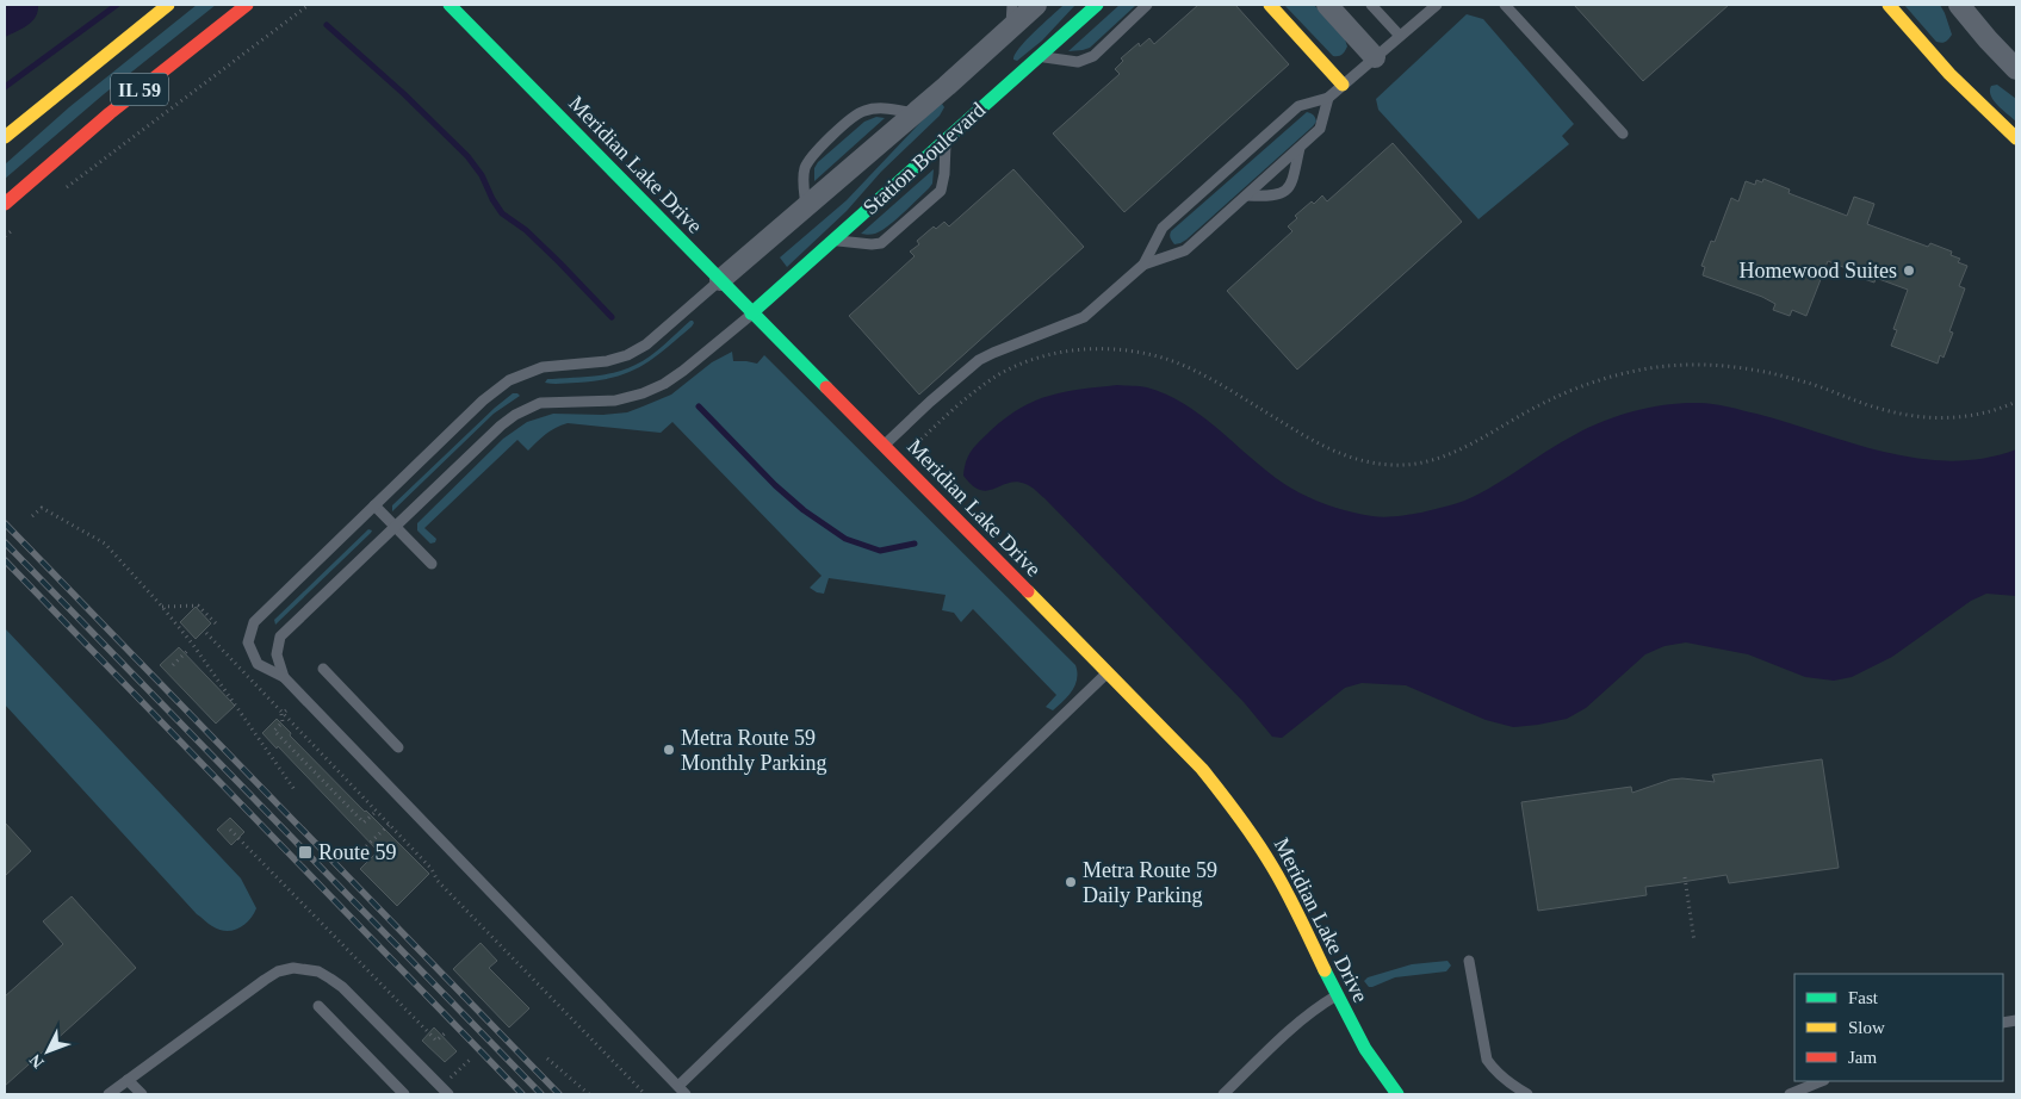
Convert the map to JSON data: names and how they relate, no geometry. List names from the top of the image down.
{
  "streets": {
    "street": ["IL 59", "Station Boulevard", "Meridian Lake Drive"]
  },
  "crossings": [
    ["Station Boulevard", "Meridian Lake Drive"]
  ],
  "places": {
    "other": ["Homewood Suites", "Metra Route 59 Monthly Parking", "Metra Route 59 Daily Parking"],
    "transit": ["Route 59"]
  },
  "legend": ["Fast", "Slow", "Jam"],
  "north": "bottom left"
}
